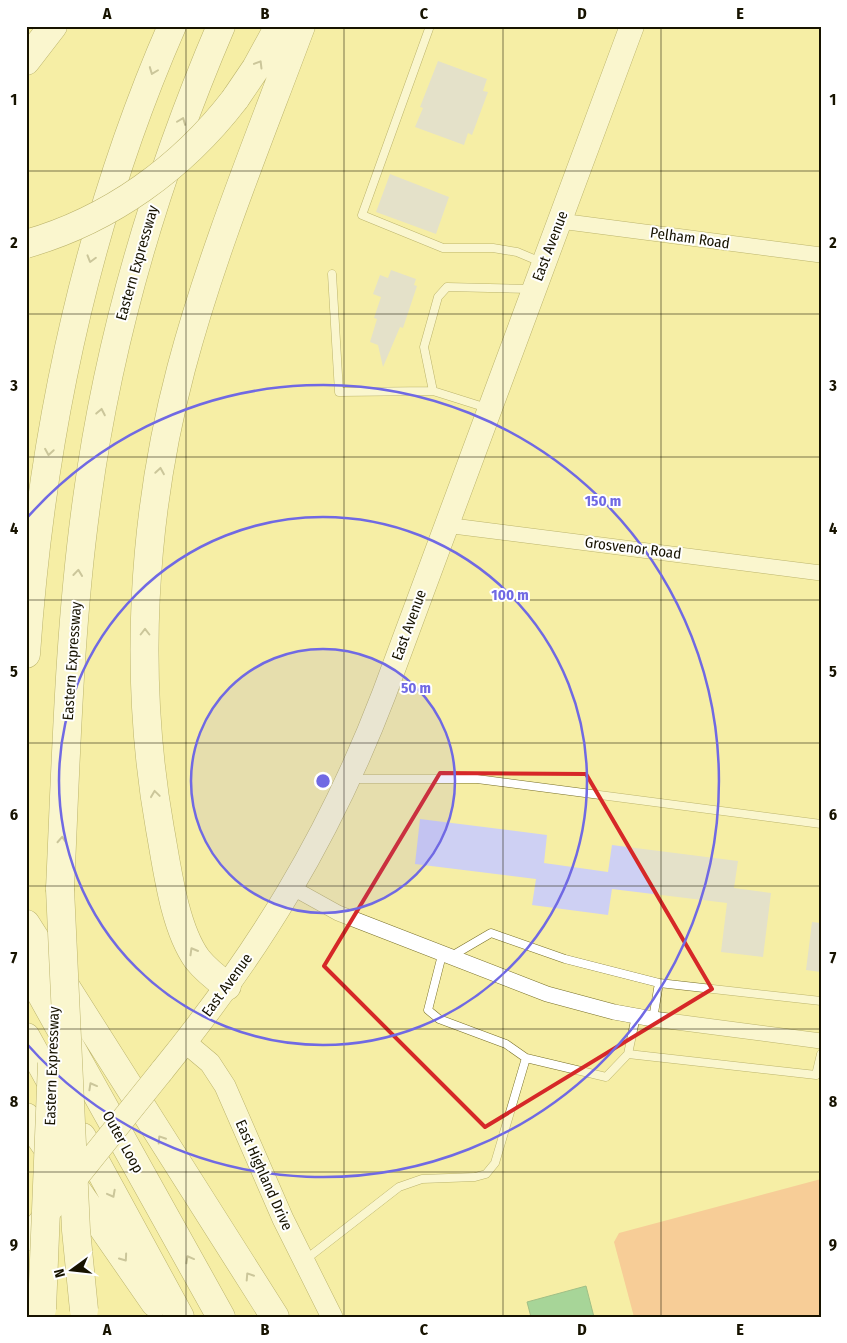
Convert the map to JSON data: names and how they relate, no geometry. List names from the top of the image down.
{
  "streets": {
    "highway": ["Eastern Expressway", "Outer Loop"],
    "main road": ["East Avenue"],
    "street": ["Pelham Road", "Grosvenor Road", "East Highland Drive"]
  },
  "crossings": [
    ["Pelham Road", "East Avenue"],
    ["East Avenue", "Grosvenor Road"],
    ["East Avenue", "East Highland Drive"]
  ],
  "north": "left",
  "grid": {
    "columns": [
      "A",
      "B",
      "C",
      "D",
      "E"
    ],
    "rows": [
      "1",
      "2",
      "3",
      "4",
      "5",
      "6",
      "7",
      "8",
      "9"
    ]
  },
  "rings": ["150 m", "100 m", "50 m"]
}
